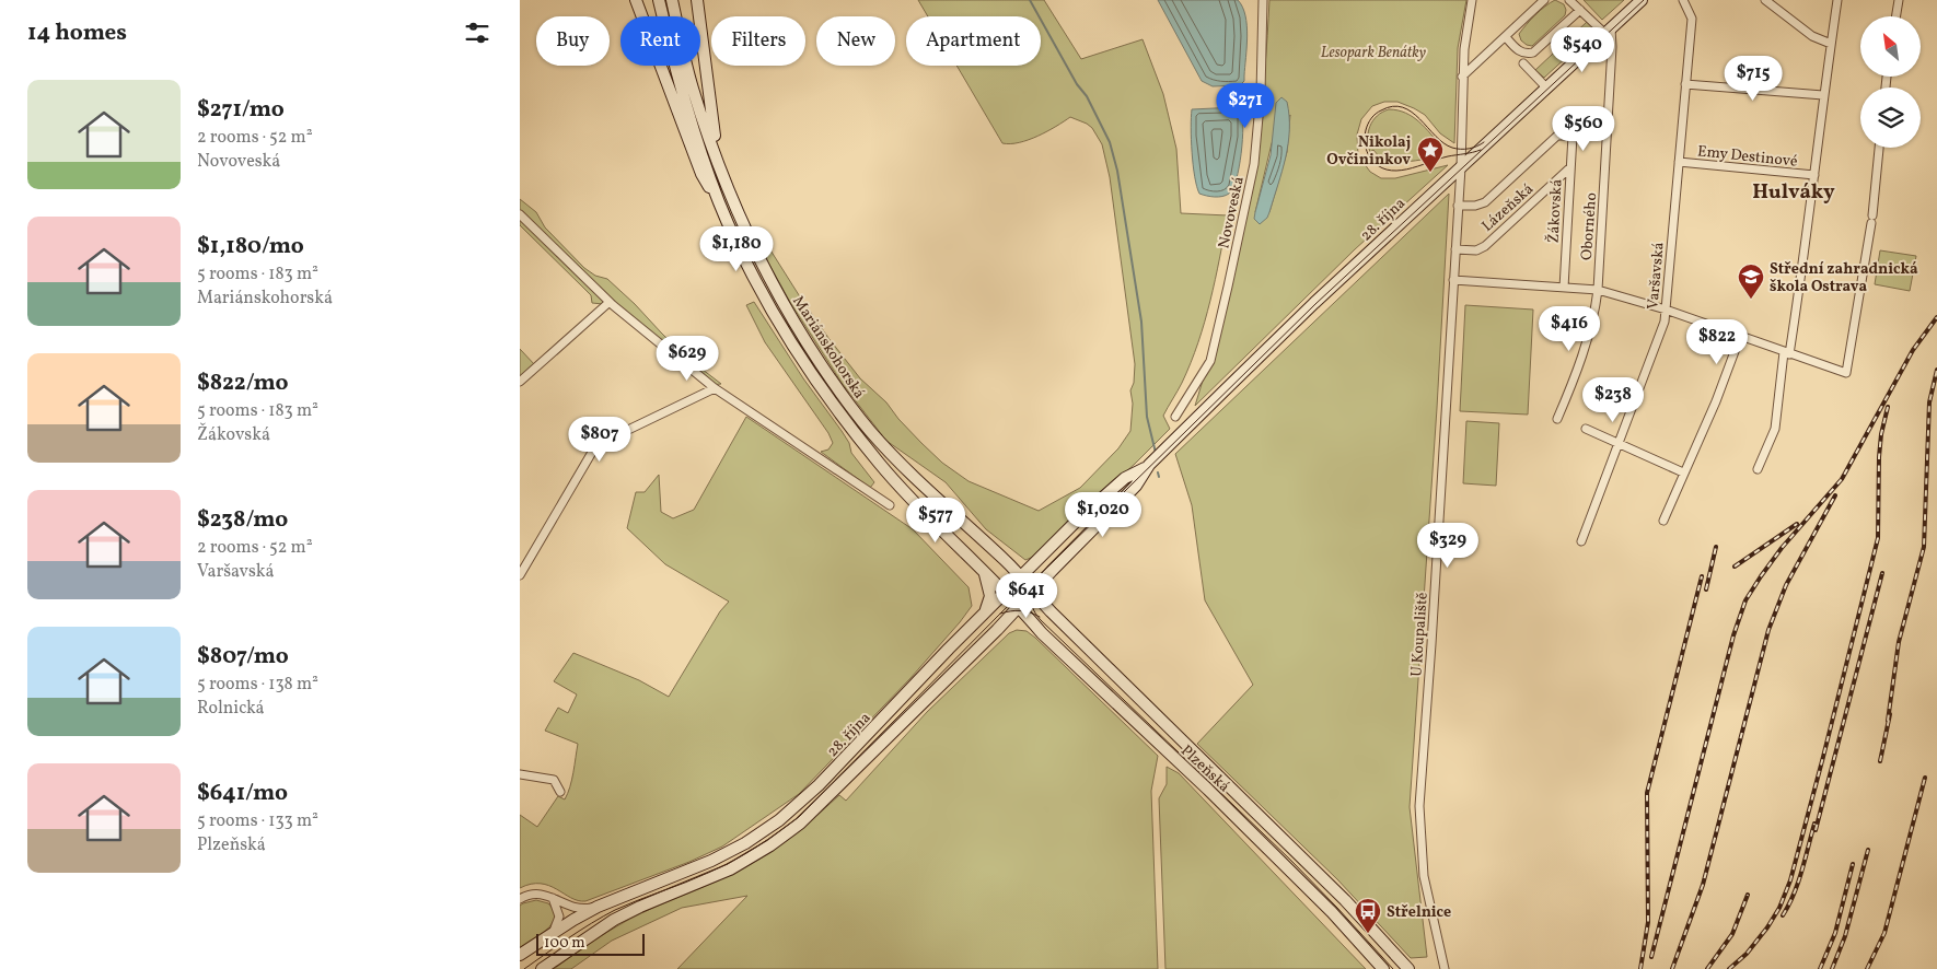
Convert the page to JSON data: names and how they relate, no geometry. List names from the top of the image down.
{
  "streets": {
    "main road": ["28. října", "Mariánskohorská", "Plzeňská"],
    "street": [
      "Emy Destinové",
      "Lázeňská",
      "Žákovská",
      "Novoveská",
      "Oborného",
      "Varšavská",
      "U Koupaliště"
    ]
  },
  "crossings": [
    ["Emy Destinové", "Varšavská"],
    ["Lázeňská", "Žákovská"],
    ["Lázeňská", "U Koupaliště"],
    ["Žákovská", "U Koupaliště"],
    ["28. října", "Oborného"],
    ["28. října", "Mariánskohorská"],
    ["28. října", "U Koupaliště"],
    ["28. října", "Plzeňská"],
    ["Mariánskohorská", "Plzeňská"]
  ],
  "districts": ["Hulváky"],
  "parks": ["Lesopark Benátky"],
  "places": {
    "place": ["Nikolaj Ovčininkov"],
    "school or university": ["Střední zahradnická škola Ostrava"],
    "bus stop": ["Střelnice"]
  },
  "scale_bar": "100 m",
  "north": "top left",
  "page": {
    "heading": "14 homes",
    "chip": [
      "Buy",
      "Rent",
      "Filters",
      "New",
      "Apartment"
    ],
    "price": [
      "$540",
      "$715",
      "$271",
      "$560",
      "$1,180",
      "$416",
      "$822",
      "$629",
      "$238",
      "$807",
      "$1,020",
      "$577",
      "$329",
      "$641"
    ],
    "list": [
      {
        "name": "$271/mo",
        "note": "2 rooms · 52 m² · Novoveská"
      },
      {
        "name": "$1,180/mo",
        "note": "5 rooms · 183 m² · Mariánskohorská"
      },
      {
        "name": "$822/mo",
        "note": "5 rooms · 183 m² · Žákovská"
      },
      {
        "name": "$238/mo",
        "note": "2 rooms · 52 m² · Varšavská"
      },
      {
        "name": "$807/mo",
        "note": "5 rooms · 138 m² · Rolnická"
      },
      {
        "name": "$641/mo",
        "note": "5 rooms · 133 m² · Plzeňská"
      }
    ],
    "scale": "100 m"
  }
}
